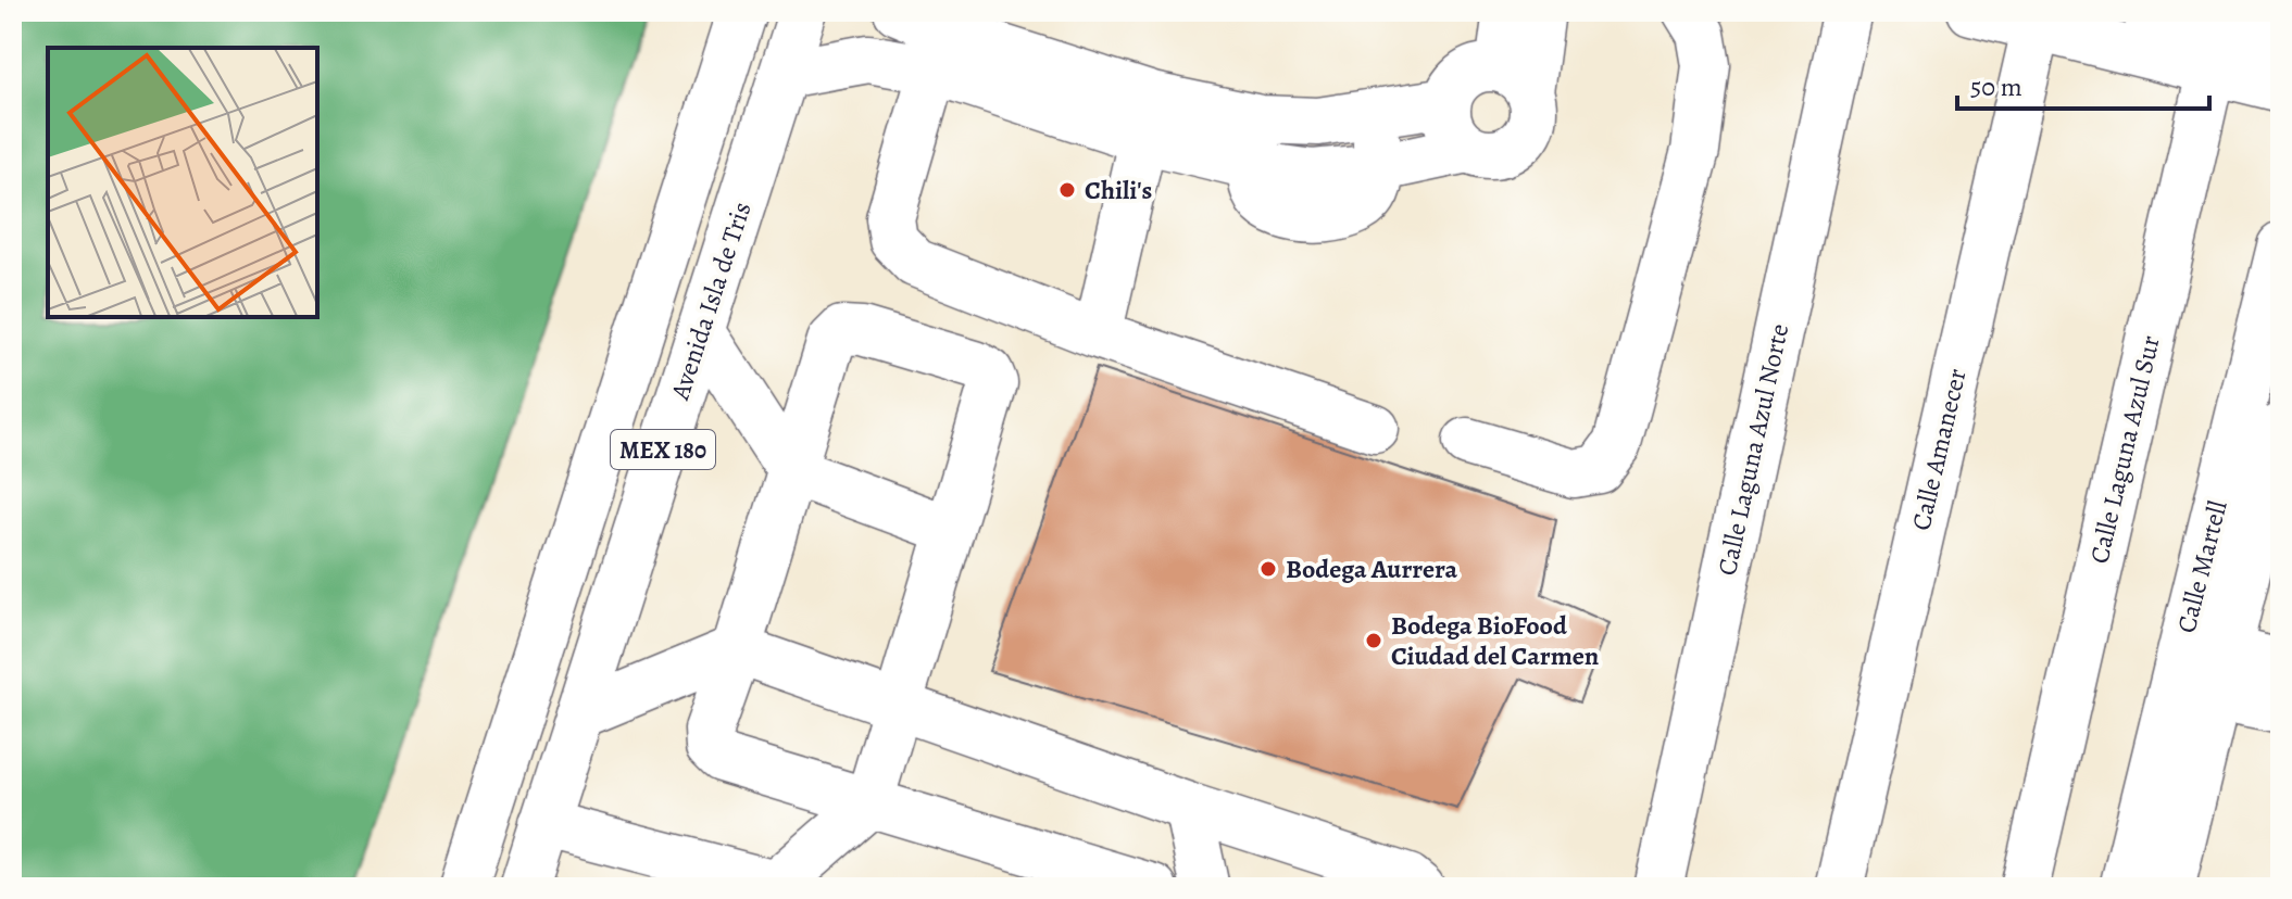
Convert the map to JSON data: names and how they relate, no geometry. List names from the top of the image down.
{
  "streets": {
    "street": [
      "Avenida Isla de Tris",
      "MEX 180",
      "Calle Laguna Azul Norte",
      "Calle Amanecer",
      "Calle Laguna Azul Sur",
      "Calle Martell"
    ]
  },
  "places": ["Chili's", "Bodega Aurrera", "Bodega BioFood Ciudad del Carmen"],
  "scale_bar": "50 m"
}
